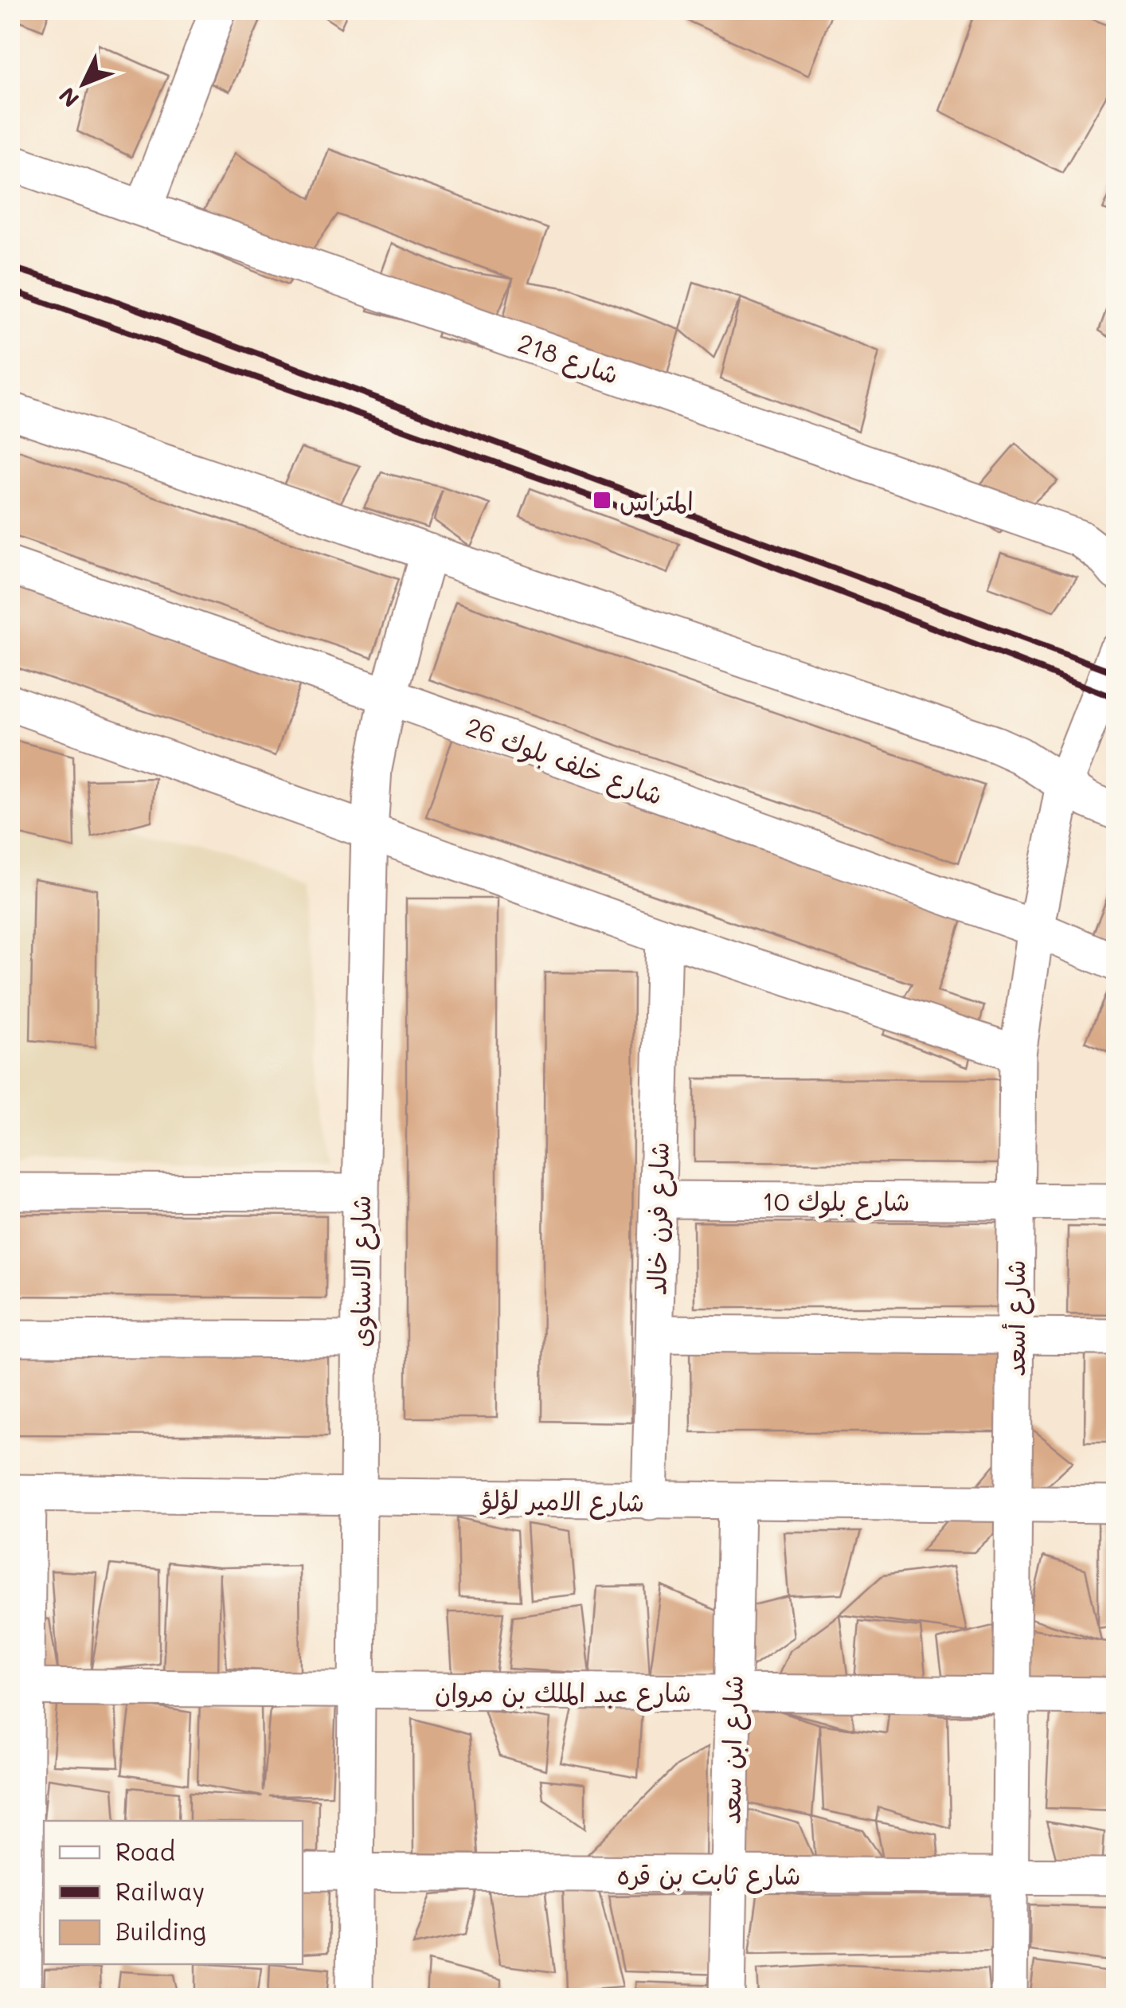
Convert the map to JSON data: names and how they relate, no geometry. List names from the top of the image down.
{
  "streets": {
    "street": [
      "شارع 218",
      "شارع خلف بلوك 26",
      "شارع بلوك 10",
      "شارع فرن خالد",
      "شارع الاسناوى",
      "شارع أسعد",
      "شارع الامير لؤلؤ",
      "شارع عبد الملك بن مروان",
      "شارع ابن سعد",
      "شارع ثابت بن قره"
    ]
  },
  "crossings": [
    ["شارع خلف بلوك 26", "شارع الاسناوى"],
    ["شارع خلف بلوك 26", "شارع أسعد"],
    ["شارع بلوك 10", "شارع فرن خالد"],
    ["شارع بلوك 10", "شارع أسعد"],
    ["شارع فرن خالد", "شارع الامير لؤلؤ"],
    ["شارع الاسناوى", "شارع الامير لؤلؤ"],
    ["شارع الاسناوى", "شارع عبد الملك بن مروان"],
    ["شارع الاسناوى", "شارع ثابت بن قره"],
    ["شارع أسعد", "شارع الامير لؤلؤ"],
    ["شارع أسعد", "شارع عبد الملك بن مروان"],
    ["شارع أسعد", "شارع ثابت بن قره"],
    ["شارع الامير لؤلؤ", "شارع ابن سعد"],
    ["شارع عبد الملك بن مروان", "شارع ابن سعد"],
    ["شارع ابن سعد", "شارع ثابت بن قره"]
  ],
  "places": {
    "transit": ["المتراس"]
  },
  "legend": ["Road", "Railway", "Building"],
  "north": "bottom left"
}
